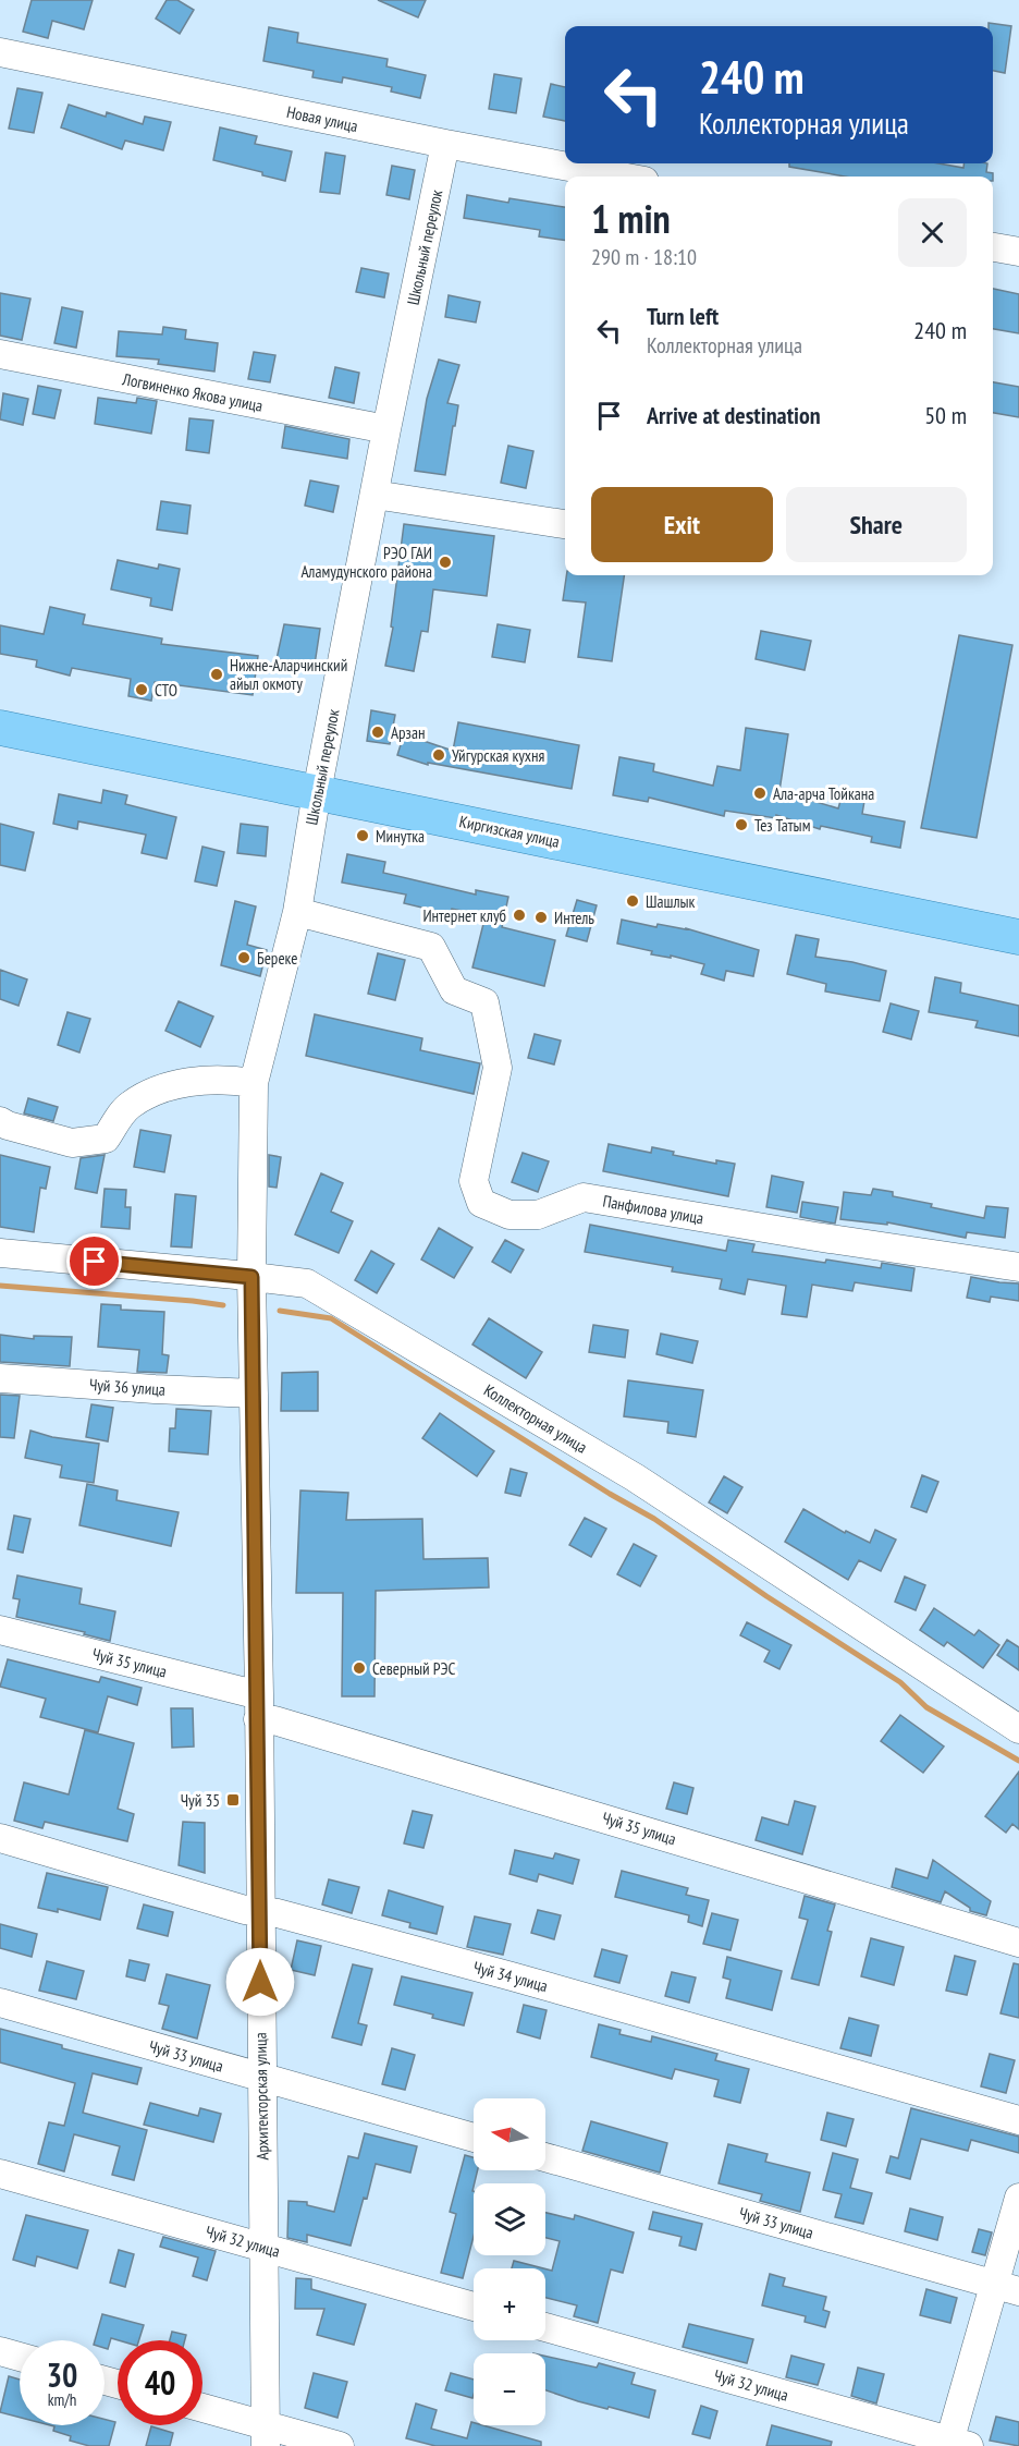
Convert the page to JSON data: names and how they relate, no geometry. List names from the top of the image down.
{
  "streets": {
    "main road": ["Киргизская улица"],
    "street": [
      "Новая улица",
      "Школьный переулок",
      "Логвиненко Якова улица",
      "Панфилова улица",
      "Чуй 36 улица",
      "Коллекторная улица",
      "Чуй 35 улица",
      "Чуй 34 улица",
      "Чуй 33 улица",
      "Архитекторская улица",
      "Чуй 32 улица"
    ]
  },
  "crossings": [
    ["Новая улица", "Школьный переулок"],
    ["Школьный переулок", "Логвиненко Якова улица"],
    ["Школьный переулок", "Киргизская улица"],
    ["Школьный переулок", "Панфилова улица"],
    ["Школьный переулок", "Коллекторная улица"],
    ["Школьный переулок", "Архитекторская улица"],
    ["Чуй 36 улица", "Архитекторская улица"],
    ["Коллекторная улица", "Архитекторская улица"],
    ["Чуй 35 улица", "Архитекторская улица"],
    ["Чуй 34 улица", "Архитекторская улица"],
    ["Чуй 33 улица", "Архитекторская улица"],
    ["Архитекторская улица", "Чуй 32 улица"]
  ],
  "places": {
    "other": [
      "РЭО ГАИ Аламудунского района",
      "Нижне-Аларчинский айыл окмоту",
      "СТО",
      "Арзан",
      "Уйгурская кухня",
      "Ала-арча Тойкана",
      "Тез Татым",
      "Минутка",
      "Шашлык",
      "Интернет клуб",
      "Интель",
      "Береке",
      "Северный РЭС"
    ],
    "transit": ["Чуй 35"]
  },
  "north": "left",
  "page": {
    "turn": ["240 m", "Коллекторная улица"],
    "heading": ["1 min", "290 m · 18:10"],
    "list": [
      {
        "name": "Turn left",
        "note": "Коллекторная улица",
        "value": "240 m"
      },
      {
        "name": "Arrive at destination",
        "value": "50 m"
      }
    ],
    "buttons": ["Exit", "Share"],
    "map_buttons": ["+", "−"],
    "speed": "30 km/h",
    "limit": "40"
  }
}
